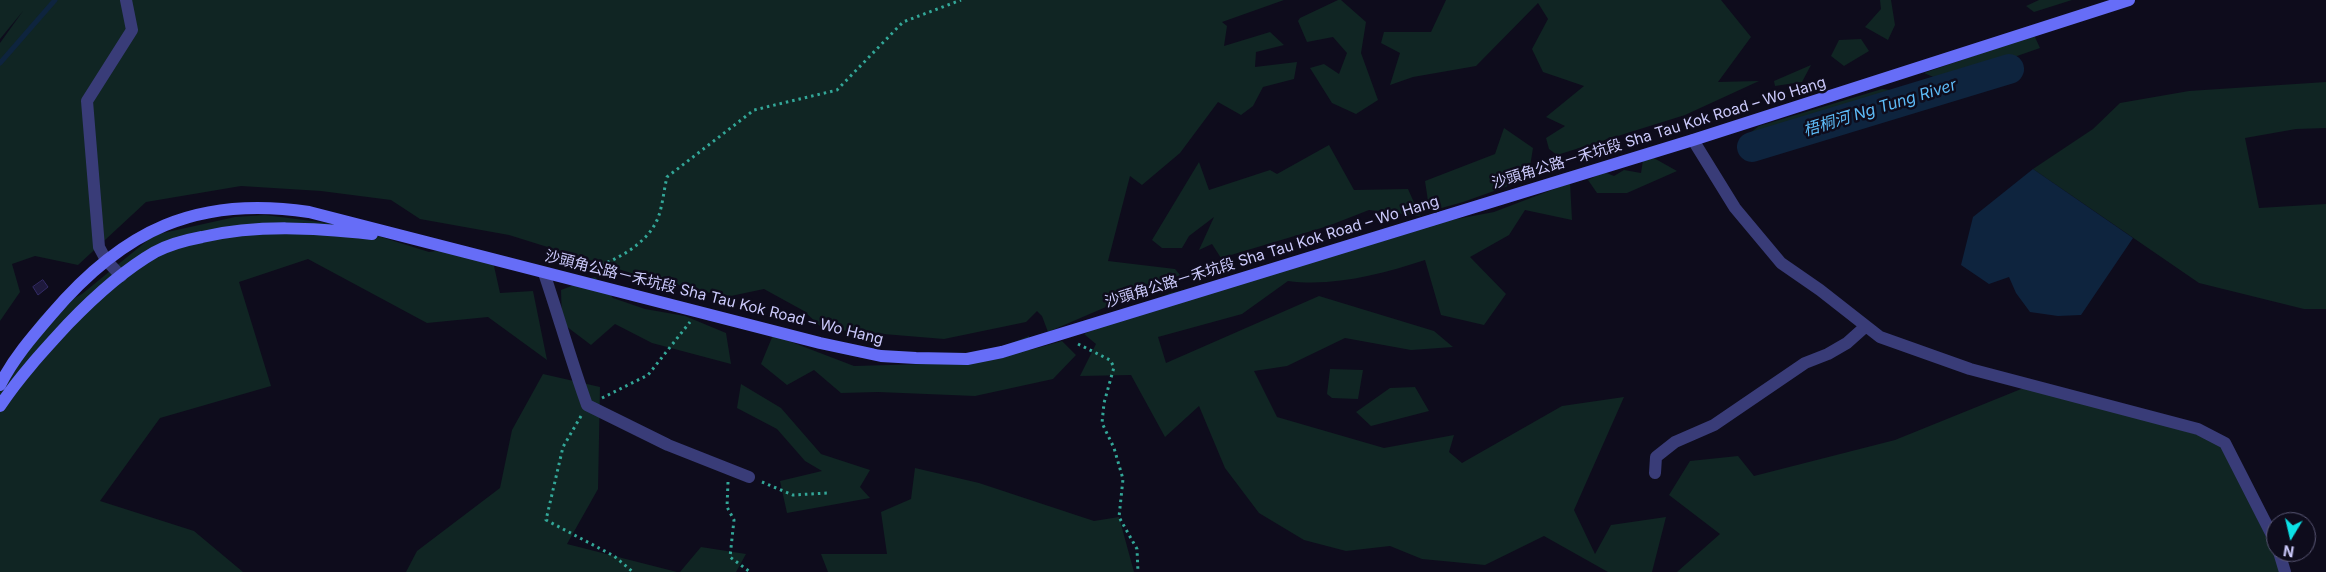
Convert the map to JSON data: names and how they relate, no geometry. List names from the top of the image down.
{
  "streets": {
    "main road": ["沙頭角公路－禾坑段 Sha Tau Kok Road – Wo Hang"]
  },
  "water": ["梧桐河 Ng Tung River"],
  "north": "bottom"
}
